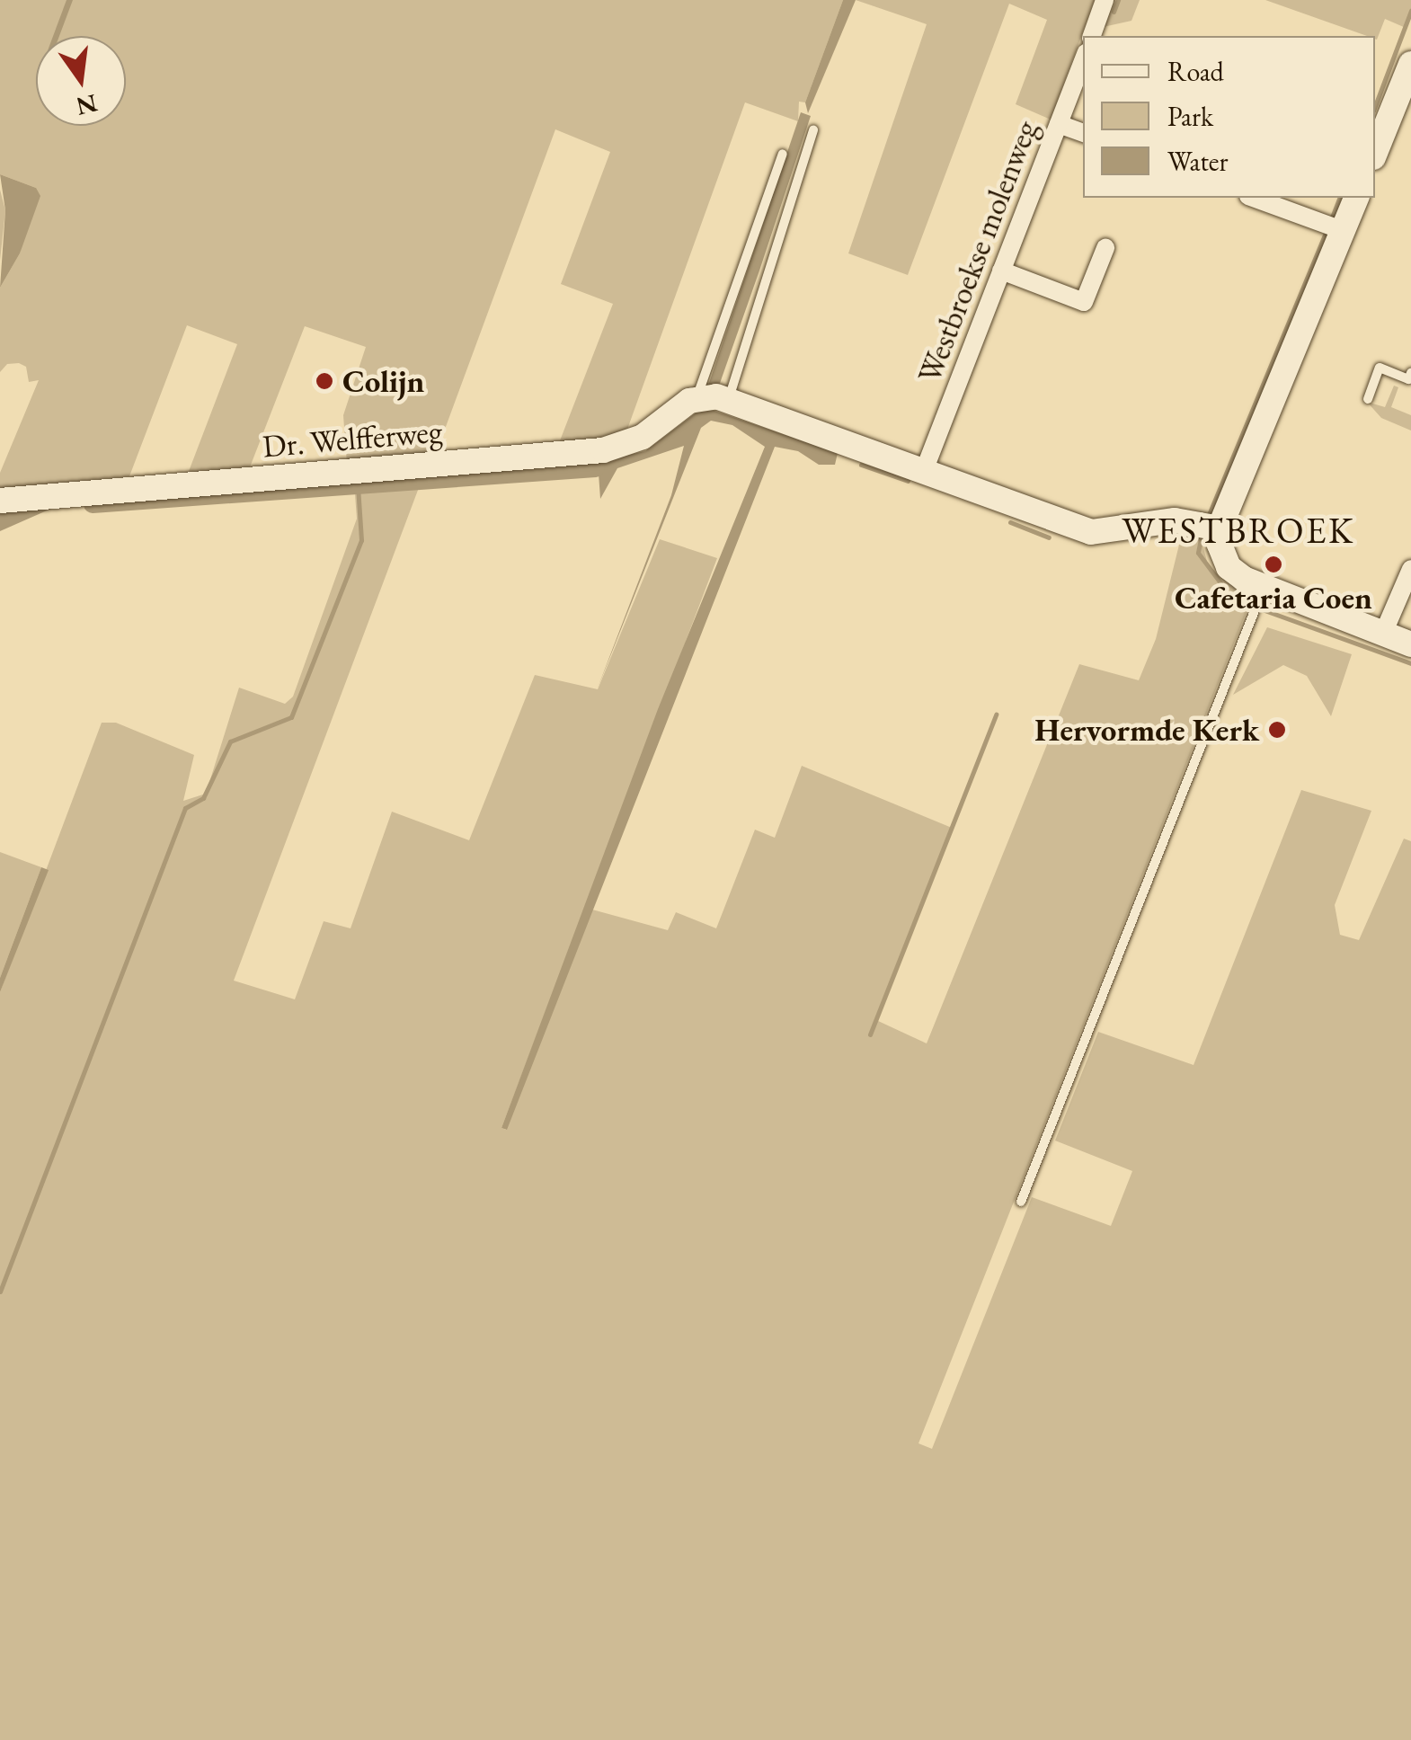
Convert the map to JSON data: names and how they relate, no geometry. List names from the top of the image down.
{
  "streets": {
    "street": ["Westbroekse molenweg", "Dr. Welfferweg"]
  },
  "districts": ["WESTBROEK"],
  "places": ["Colijn", "Cafetaria Coen", "Hervormde Kerk"],
  "legend": ["Road", "Park", "Water"],
  "north": "bottom"
}
